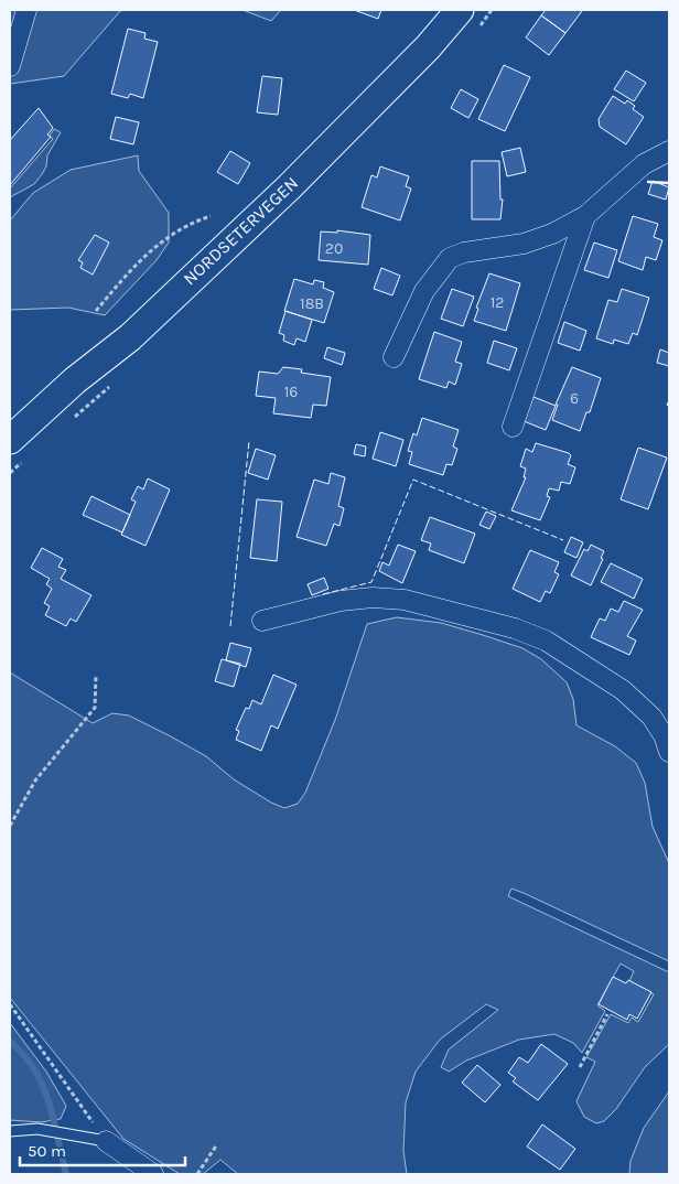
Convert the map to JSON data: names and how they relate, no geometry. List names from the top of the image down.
{
  "streets": {
    "main road": ["NORDSETERVEGEN"]
  },
  "house_numbers": [
    "20",
    "12",
    "18B",
    "16",
    "6"
  ],
  "scale_bar": "50 m"
}
